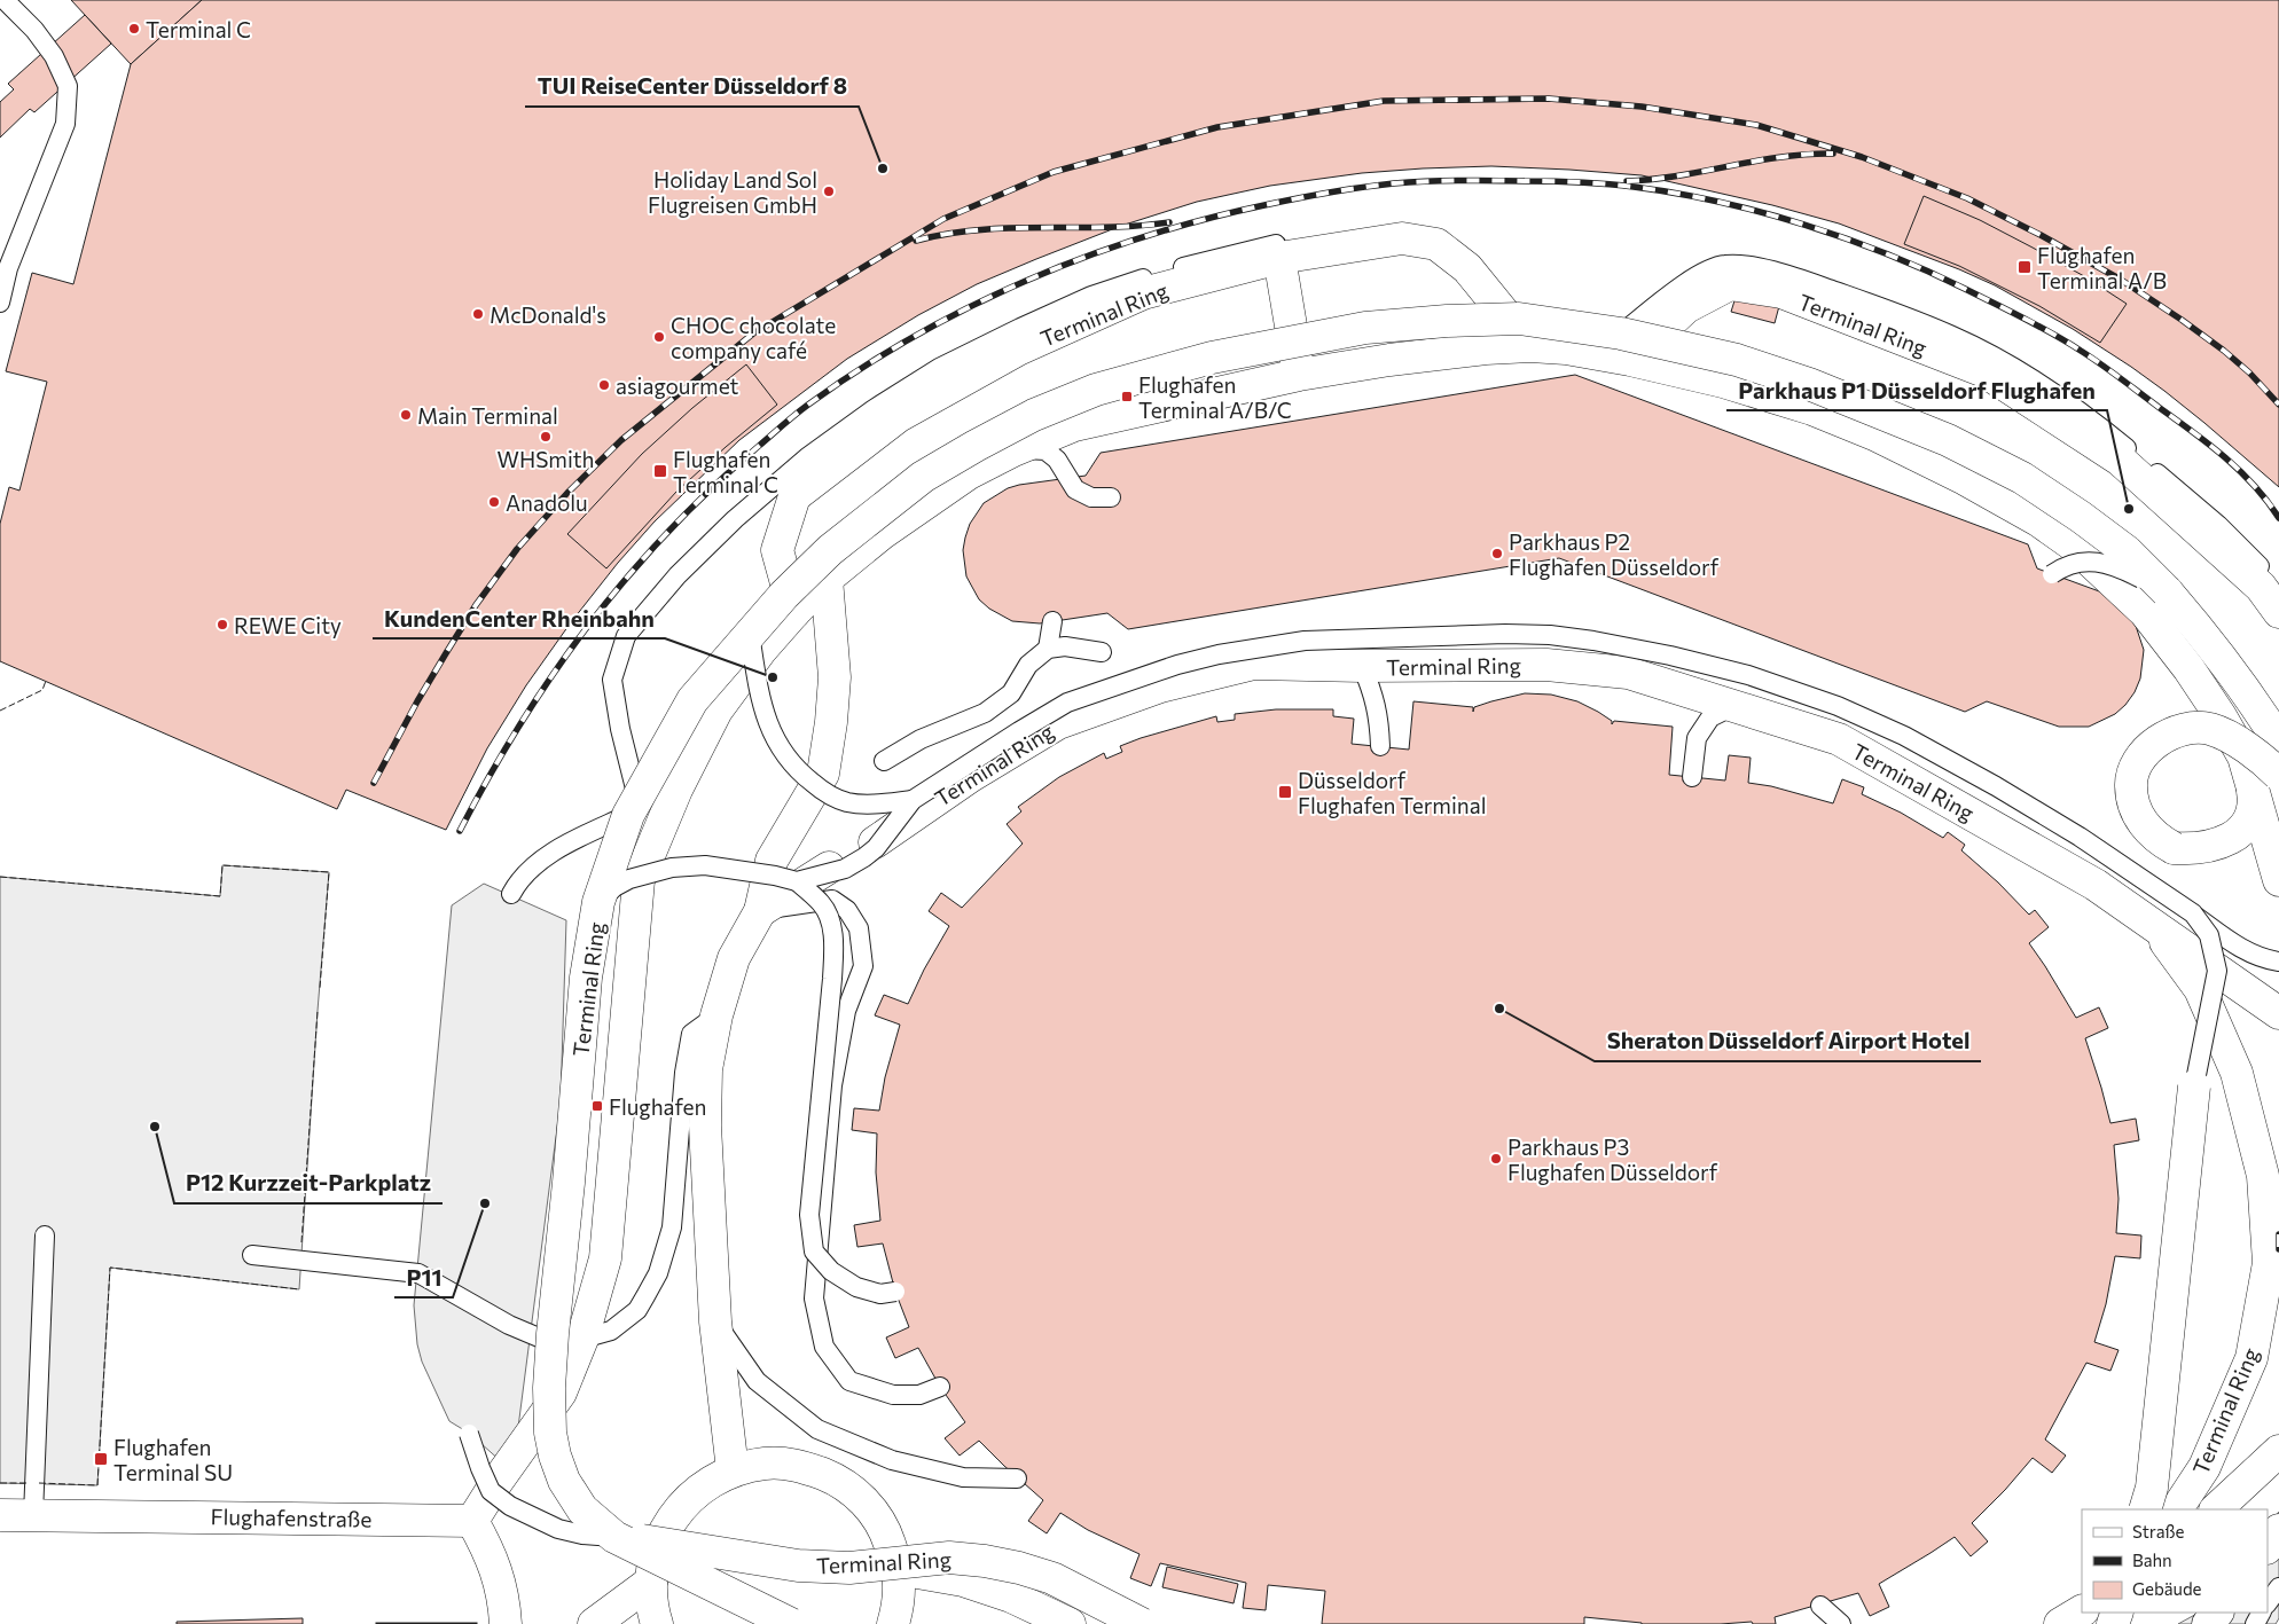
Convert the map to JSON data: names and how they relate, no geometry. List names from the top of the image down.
{
  "streets": {
    "street": ["Terminal Ring", "Flughafenstraße"]
  },
  "crossings": [
    ["Terminal Ring", "Flughafenstraße"]
  ],
  "places": {
    "other": [
      "Terminal C",
      "TUI ReiseCenter Düsseldorf 8",
      "Holiday Land Sol Flugreisen GmbH",
      "McDonald's",
      "CHOC chocolate company café",
      "asiagourmet",
      "Main Terminal",
      "WHSmith",
      "Anadolu",
      "Parkhaus P1 Düsseldorf Flughafen",
      "Parkhaus P2 Flughafen Düsseldorf",
      "REWE City",
      "KundenCenter Rheinbahn",
      "Sheraton Düsseldorf Airport Hotel",
      "P12 Kurzzeit-Parkplatz",
      "Parkhaus P3 Flughafen Düsseldorf",
      "P11"
    ],
    "transit": [
      "Flughafen Terminal A/B",
      "Flughafen Terminal A/B/C",
      "Flughafen Terminal C",
      "Düsseldorf Flughafen Terminal",
      "Flughafen",
      "Flughafen Terminal SU"
    ]
  },
  "legend": ["Straße", "Bahn", "Gebäude"]
}
